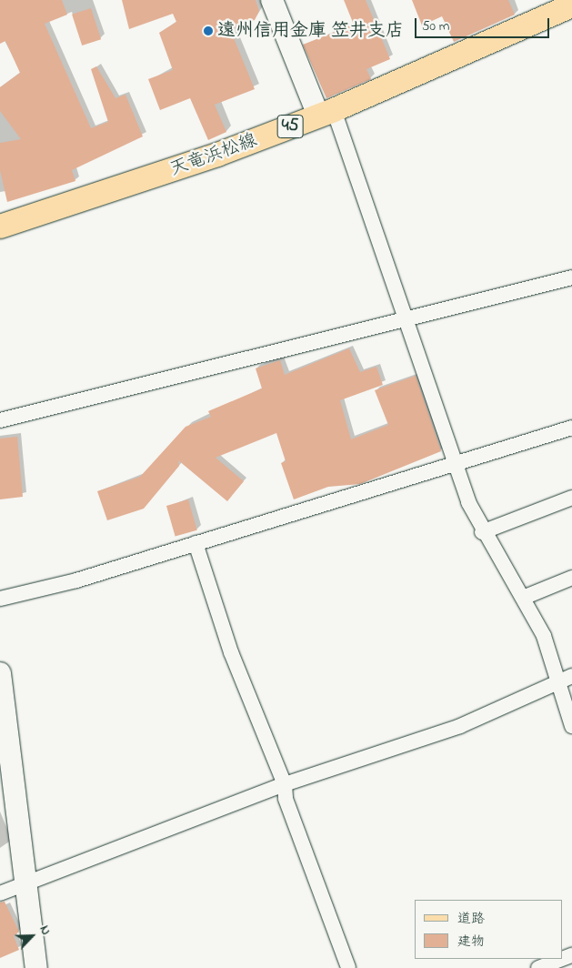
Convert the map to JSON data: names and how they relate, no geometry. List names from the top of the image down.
{
  "streets": {
    "main road": ["45", "天竜浜松線"]
  },
  "places": ["遠州信用金庫 笠井支店"],
  "legend": ["道路", "建物"],
  "scale_bar": "50 m",
  "north": "top right"
}
